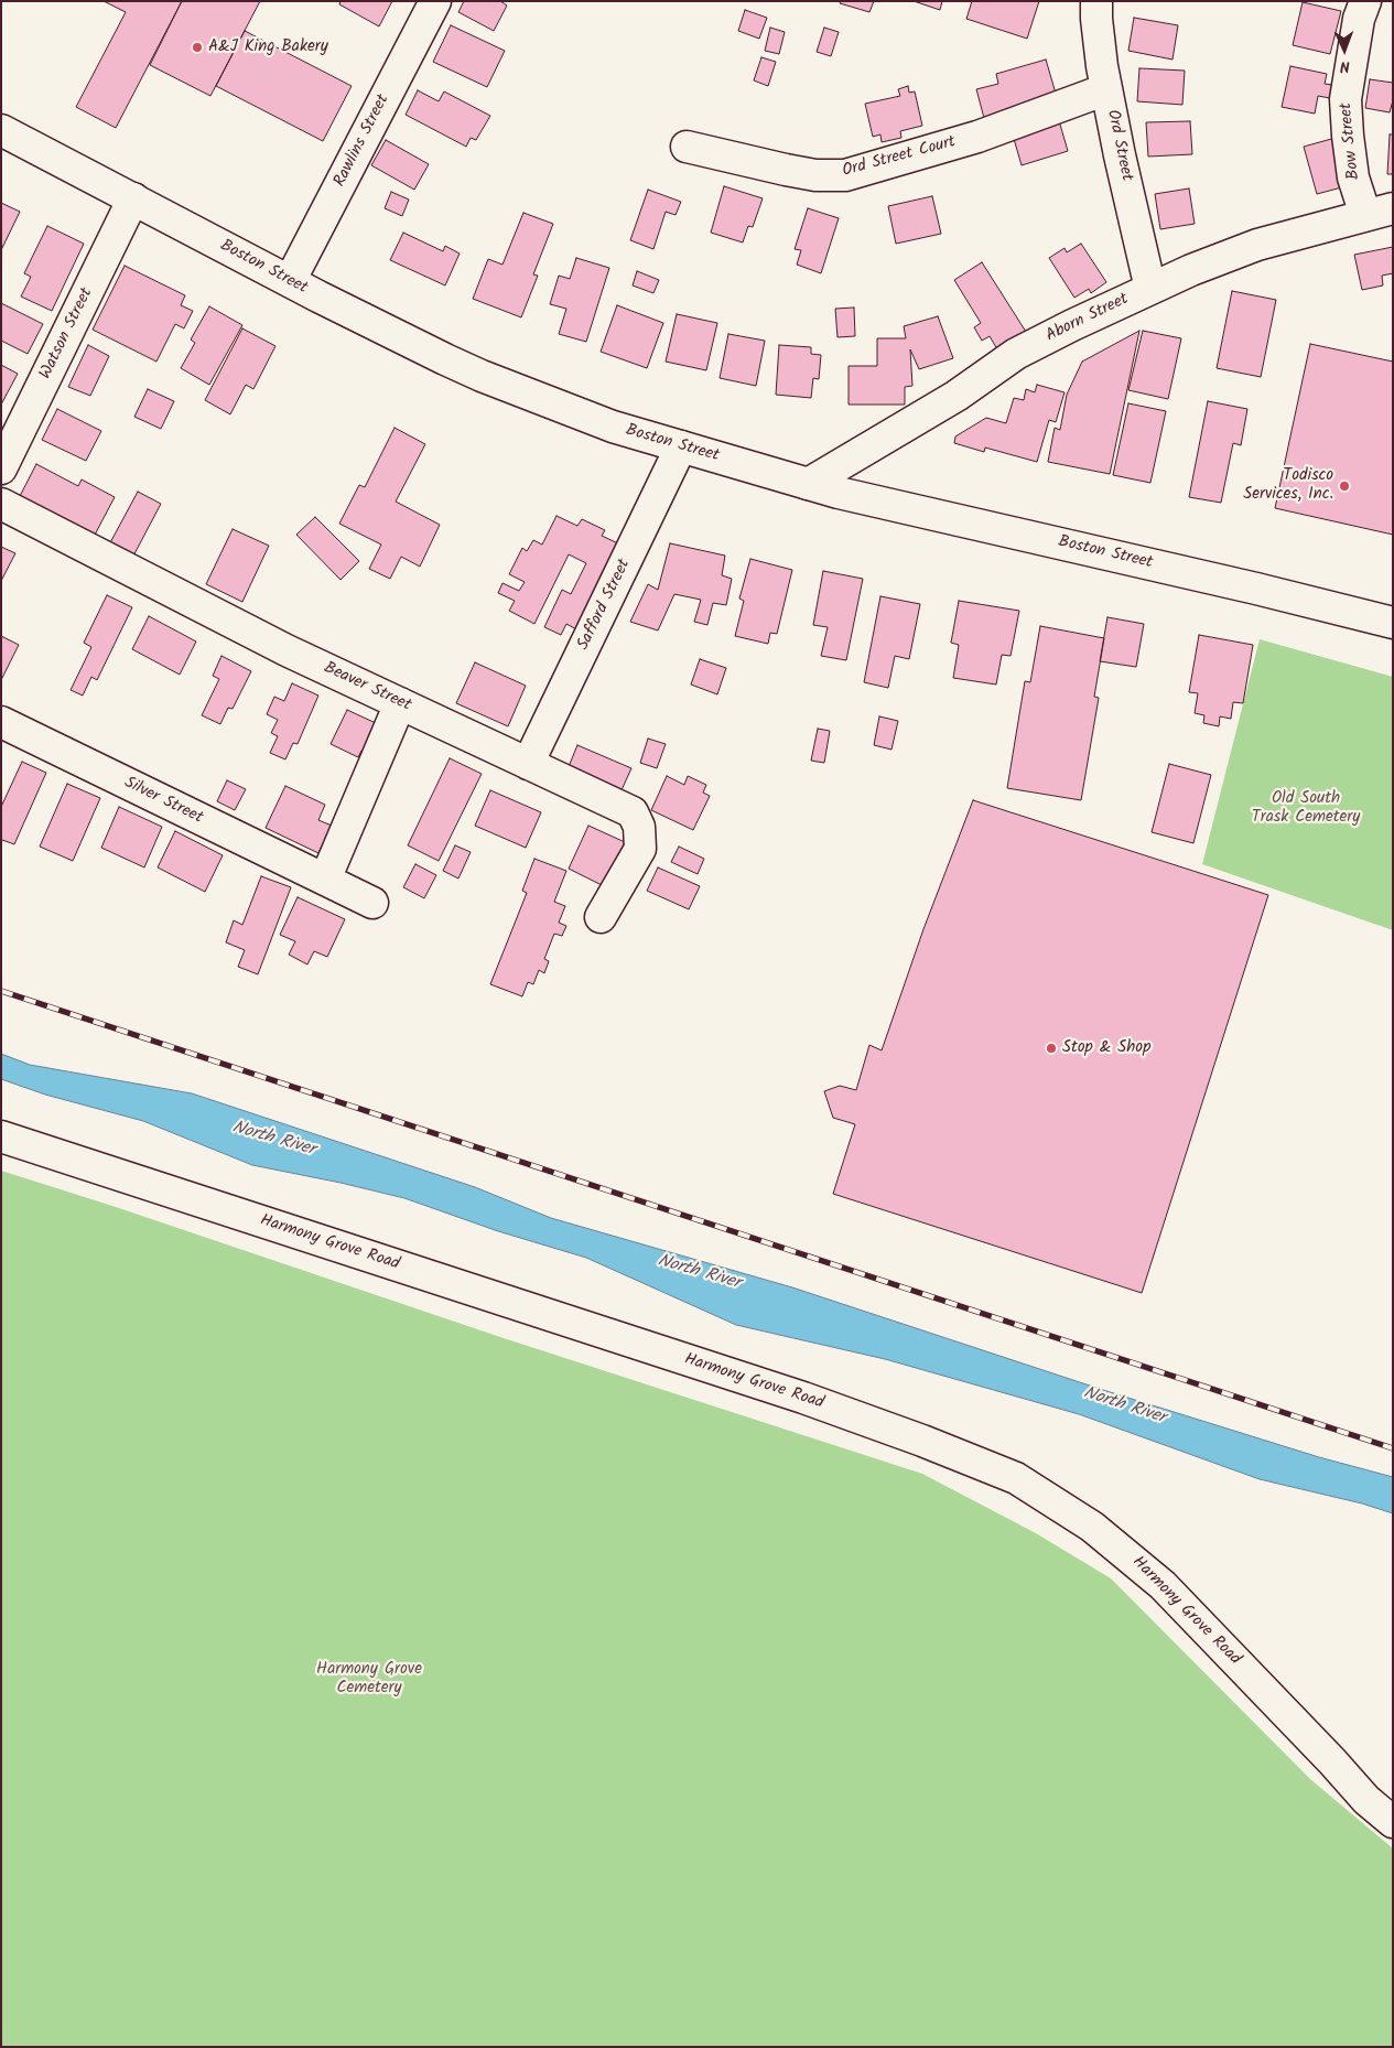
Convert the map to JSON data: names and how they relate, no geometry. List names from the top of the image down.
{
  "streets": {
    "street": [
      "Rawlins Street",
      "Bow Street",
      "Ord Street",
      "Ord Street Court",
      "Boston Street",
      "Aborn Street",
      "Watson Street",
      "Safford Street",
      "Beaver Street",
      "Silver Street",
      "Harmony Grove Road"
    ]
  },
  "crossings": [
    ["Rawlins Street", "Boston Street"],
    ["Bow Street", "Aborn Street"],
    ["Ord Street", "Ord Street Court"],
    ["Ord Street", "Aborn Street"],
    ["Boston Street", "Aborn Street"],
    ["Boston Street", "Watson Street"],
    ["Boston Street", "Safford Street"],
    ["Safford Street", "Beaver Street"]
  ],
  "water": ["North River"],
  "parks": ["Old South Trask Cemetery", "Harmony Grove Cemetery"],
  "places": ["A&J King Bakery", "Todisco Services, Inc.", "Stop & Shop"],
  "north": "bottom"
}
